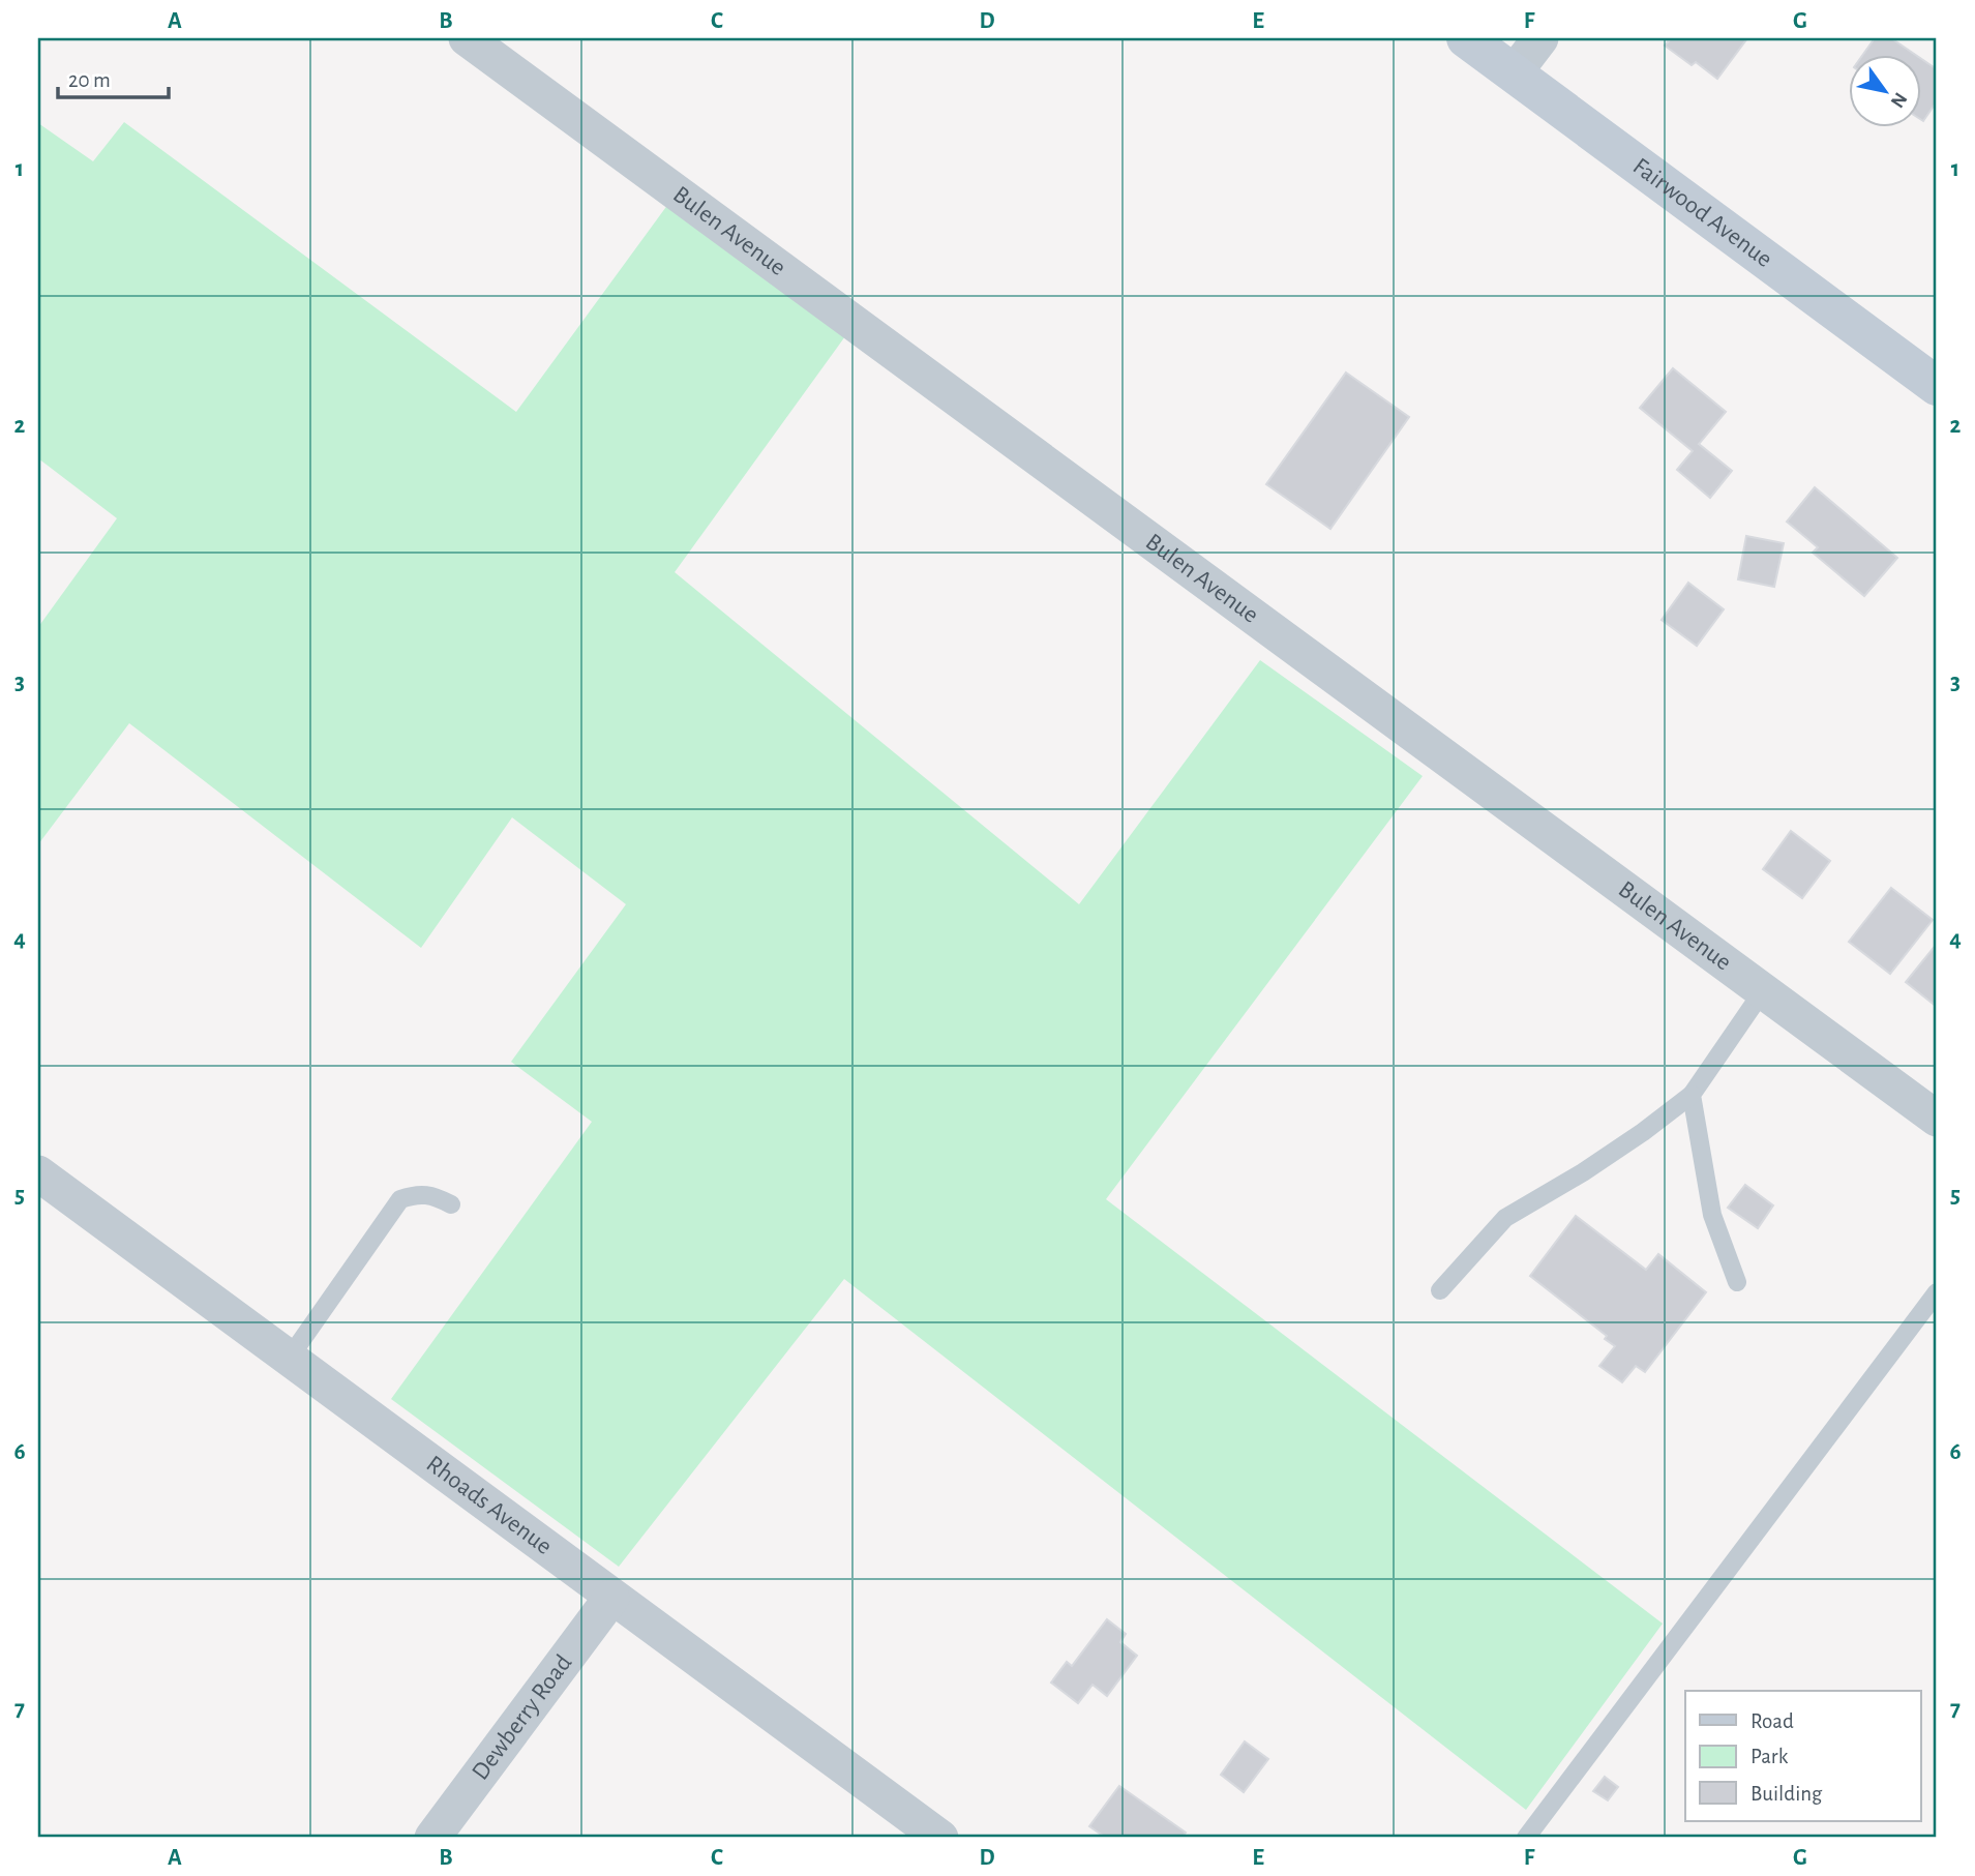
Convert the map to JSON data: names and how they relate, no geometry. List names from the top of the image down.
{
  "streets": {
    "street": [
      "Fairwood Avenue",
      "Bulen Avenue",
      "Rhoads Avenue",
      "Dewberry Road"
    ]
  },
  "crossings": [
    ["Rhoads Avenue", "Dewberry Road"]
  ],
  "legend": ["Road", "Park", "Building"],
  "scale_bar": "20 m",
  "north": "bottom right",
  "grid": {
    "columns": [
      "A",
      "B",
      "C",
      "D",
      "E",
      "F",
      "G"
    ],
    "rows": [
      "1",
      "2",
      "3",
      "4",
      "5",
      "6",
      "7"
    ]
  }
}
